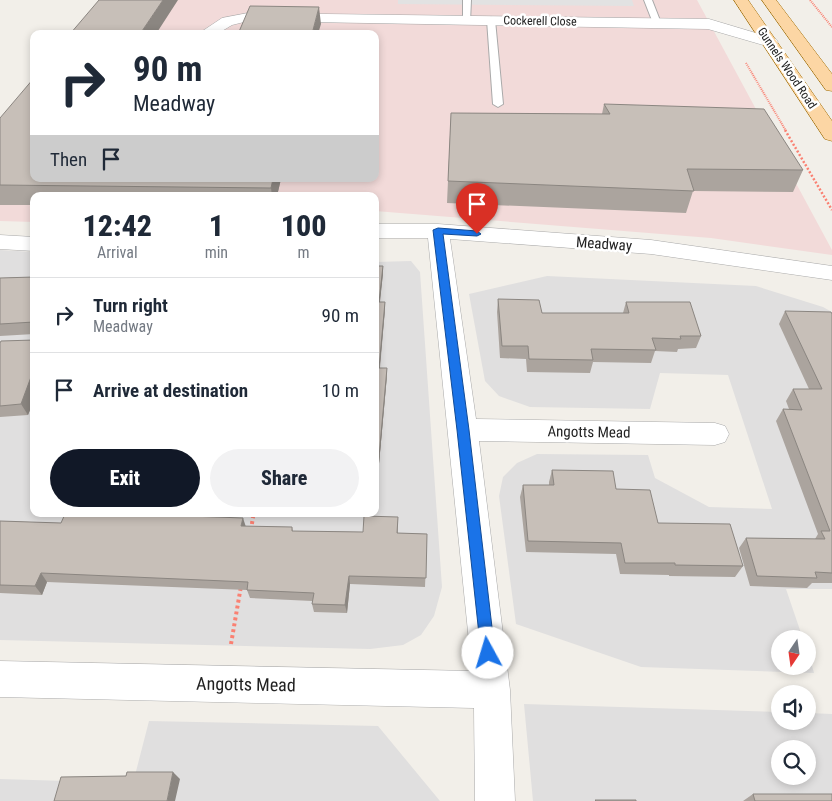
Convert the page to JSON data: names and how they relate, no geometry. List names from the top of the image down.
{
  "streets": {
    "main road": ["Gunnels Wood Road"],
    "street": ["Cockerell Close", "Meadway", "Angotts Mead"]
  },
  "crossings": [
    ["Cockerell Close", "Gunnels Wood Road"]
  ],
  "north": "bottom",
  "page": {
    "turn": ["90 m", "Meadway"],
    "then": "Then",
    "eta": [
      "12:42",
      "Arrival",
      "1",
      "min",
      "100",
      "m"
    ],
    "list": [
      {
        "name": "Turn right",
        "note": "Meadway",
        "value": "90 m"
      },
      {
        "name": "Arrive at destination",
        "value": "10 m"
      }
    ],
    "buttons": ["Exit", "Share"]
  }
}
